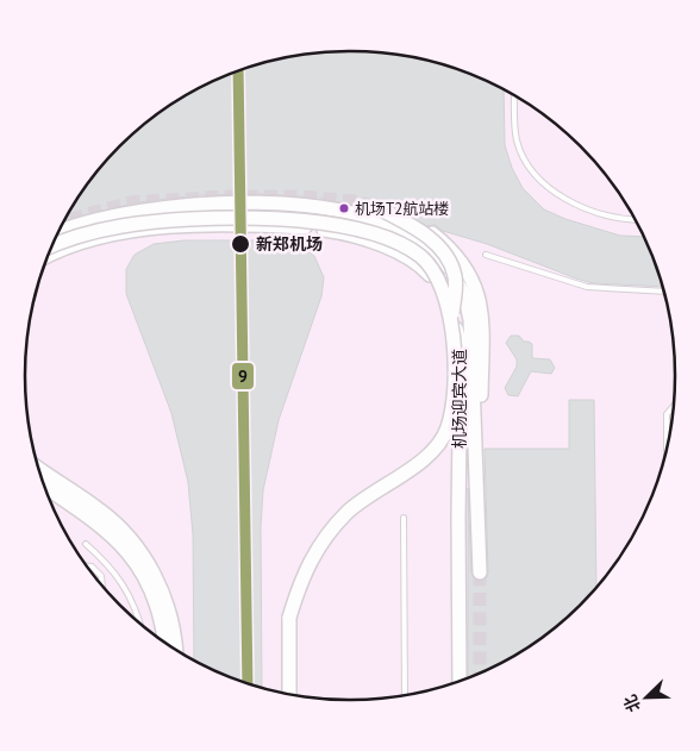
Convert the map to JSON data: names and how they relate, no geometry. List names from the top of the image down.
{
  "streets": {
    "main road": ["机场迎宾大道"]
  },
  "places": ["机场T2航站楼", "新郑机场"],
  "lines": ["transit line 9"],
  "north": "bottom left"
}
